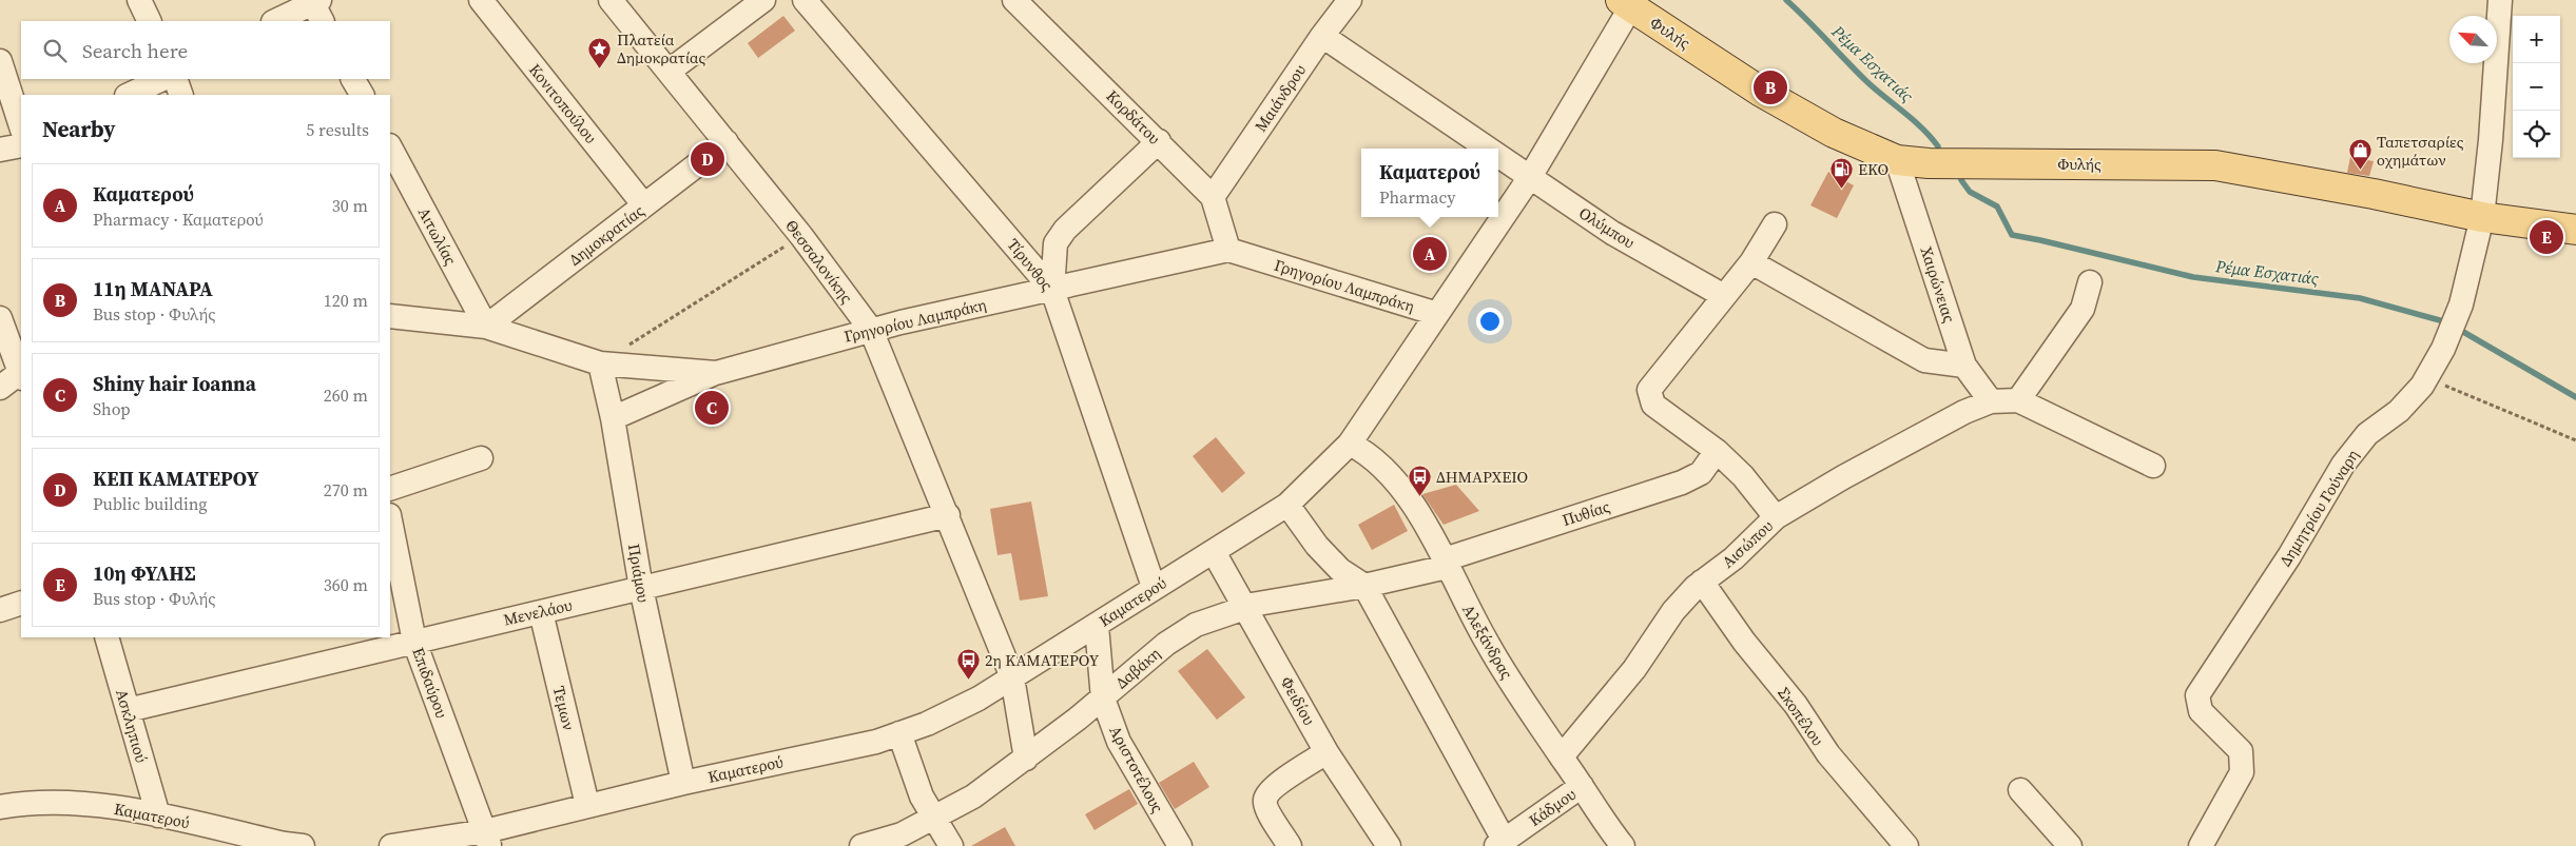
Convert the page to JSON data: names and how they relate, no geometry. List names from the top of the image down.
{
  "streets": {
    "main road": ["Φυλής"],
    "street": [
      "Μαιάνδρου",
      "Κονιτοπούλου",
      "Κορδάτου",
      "Ολύμπου",
      "Δημοκρατίας",
      "Αιτωλίας",
      "Θεσσαλονίκης",
      "Τίρυνθος",
      "Χαιρώνειας",
      "Γρηγορίου Λαμπράκη",
      "Δημητρίου Γούναρη",
      "Πυθίας",
      "Αισώπου",
      "Πριάμου",
      "Καματερού",
      "Μενελάου",
      "Αλεξάνδρας",
      "Δαβάκη",
      "Επιδαύρου",
      "Φειδίου",
      "Τεμων",
      "Σκοπέλου",
      "Ασκληπιού",
      "Αριστοτέλους",
      "Κάδμου"
    ]
  },
  "crossings": [
    ["Φυλής", "Χαιρώνειας"],
    ["Φυλής", "Δημητρίου Γούναρη"],
    ["Φυλής", "Καματερού"],
    ["Μαιάνδρου", "Κορδάτου"],
    ["Μαιάνδρου", "Ολύμπου"],
    ["Κονιτοπούλου", "Δημοκρατίας"],
    ["Κορδάτου", "Γρηγορίου Λαμπράκη"],
    ["Ολύμπου", "Καματερού"],
    ["Δημοκρατίας", "Αιτωλίας"],
    ["Δημοκρατίας", "Θεσσαλονίκης"],
    ["Δημοκρατίας", "Γρηγορίου Λαμπράκη"],
    ["Αιτωλίας", "Γρηγορίου Λαμπράκη"],
    ["Θεσσαλονίκης", "Γρηγορίου Λαμπράκη"],
    ["Θεσσαλονίκης", "Καματερού"],
    ["Θεσσαλονίκης", "Μενελάου"],
    ["Θεσσαλονίκης", "Δαβάκη"],
    ["Τίρυνθος", "Γρηγορίου Λαμπράκη"],
    ["Τίρυνθος", "Καματερού"],
    ["Χαιρώνειας", "Αισώπου"],
    ["Γρηγορίου Λαμπράκη", "Πριάμου"],
    ["Γρηγορίου Λαμπράκη", "Καματερού"],
    ["Πυθίας", "Αλεξάνδρας"],
    ["Πυθίας", "Δαβάκη"],
    ["Αισώπου", "Αλεξάνδρας"],
    ["Αισώπου", "Σκοπέλου"],
    ["Πριάμου", "Καματερού"],
    ["Πριάμου", "Μενελάου"],
    ["Καματερού", "Αλεξάνδρας"],
    ["Καματερού", "Επιδαύρου"],
    ["Καματερού", "Φειδίου"],
    ["Καματερού", "Τεμων"],
    ["Καματερού", "Ασκληπιού"],
    ["Καματερού", "Αριστοτέλους"],
    ["Μενελάου", "Επιδαύρου"],
    ["Μενελάου", "Τεμων"],
    ["Μενελάου", "Ασκληπιού"],
    ["Αλεξάνδρας", "Δαβάκη"],
    ["Αλεξάνδρας", "Κάδμου"],
    ["Δαβάκη", "Φειδίου"],
    ["Δαβάκη", "Αριστοτέλους"]
  ],
  "water": ["Ρέμα Εσχατιάς"],
  "places": {
    "place": ["Πλατεία Δημοκρατίας"],
    "shop": ["Ταπετσαρίες οχημάτων"],
    "fuel station": ["EKO"],
    "bus stop": ["ΔΗΜΑΡΧΕΙΟ", "2η ΚΑΜΑΤΕΡΟΥ"]
  },
  "north": "top left",
  "page": {
    "map_buttons": ["+", "−"],
    "search": "Search here",
    "pins": [
      "B",
      "D",
      "E",
      "A",
      "C"
    ],
    "heading": ["Nearby", "5 results"],
    "popup": ["Καματερού", "Pharmacy"],
    "list": [
      {
        "mark": "A",
        "name": "Καματερού",
        "note": "Pharmacy · Καματερού",
        "value": "30 m"
      },
      {
        "mark": "B",
        "name": "11η ΜΑΝΑΡΑ",
        "note": "Bus stop · Φυλής",
        "value": "120 m"
      },
      {
        "mark": "C",
        "name": "Shiny hair Ioanna",
        "note": "Shop",
        "value": "260 m"
      },
      {
        "mark": "D",
        "name": "ΚΕΠ ΚΑΜΑΤΕΡΟΥ",
        "note": "Public building",
        "value": "270 m"
      },
      {
        "mark": "E",
        "name": "10η ΦΥΛΗΣ",
        "note": "Bus stop · Φυλής",
        "value": "360 m"
      }
    ]
  }
}
